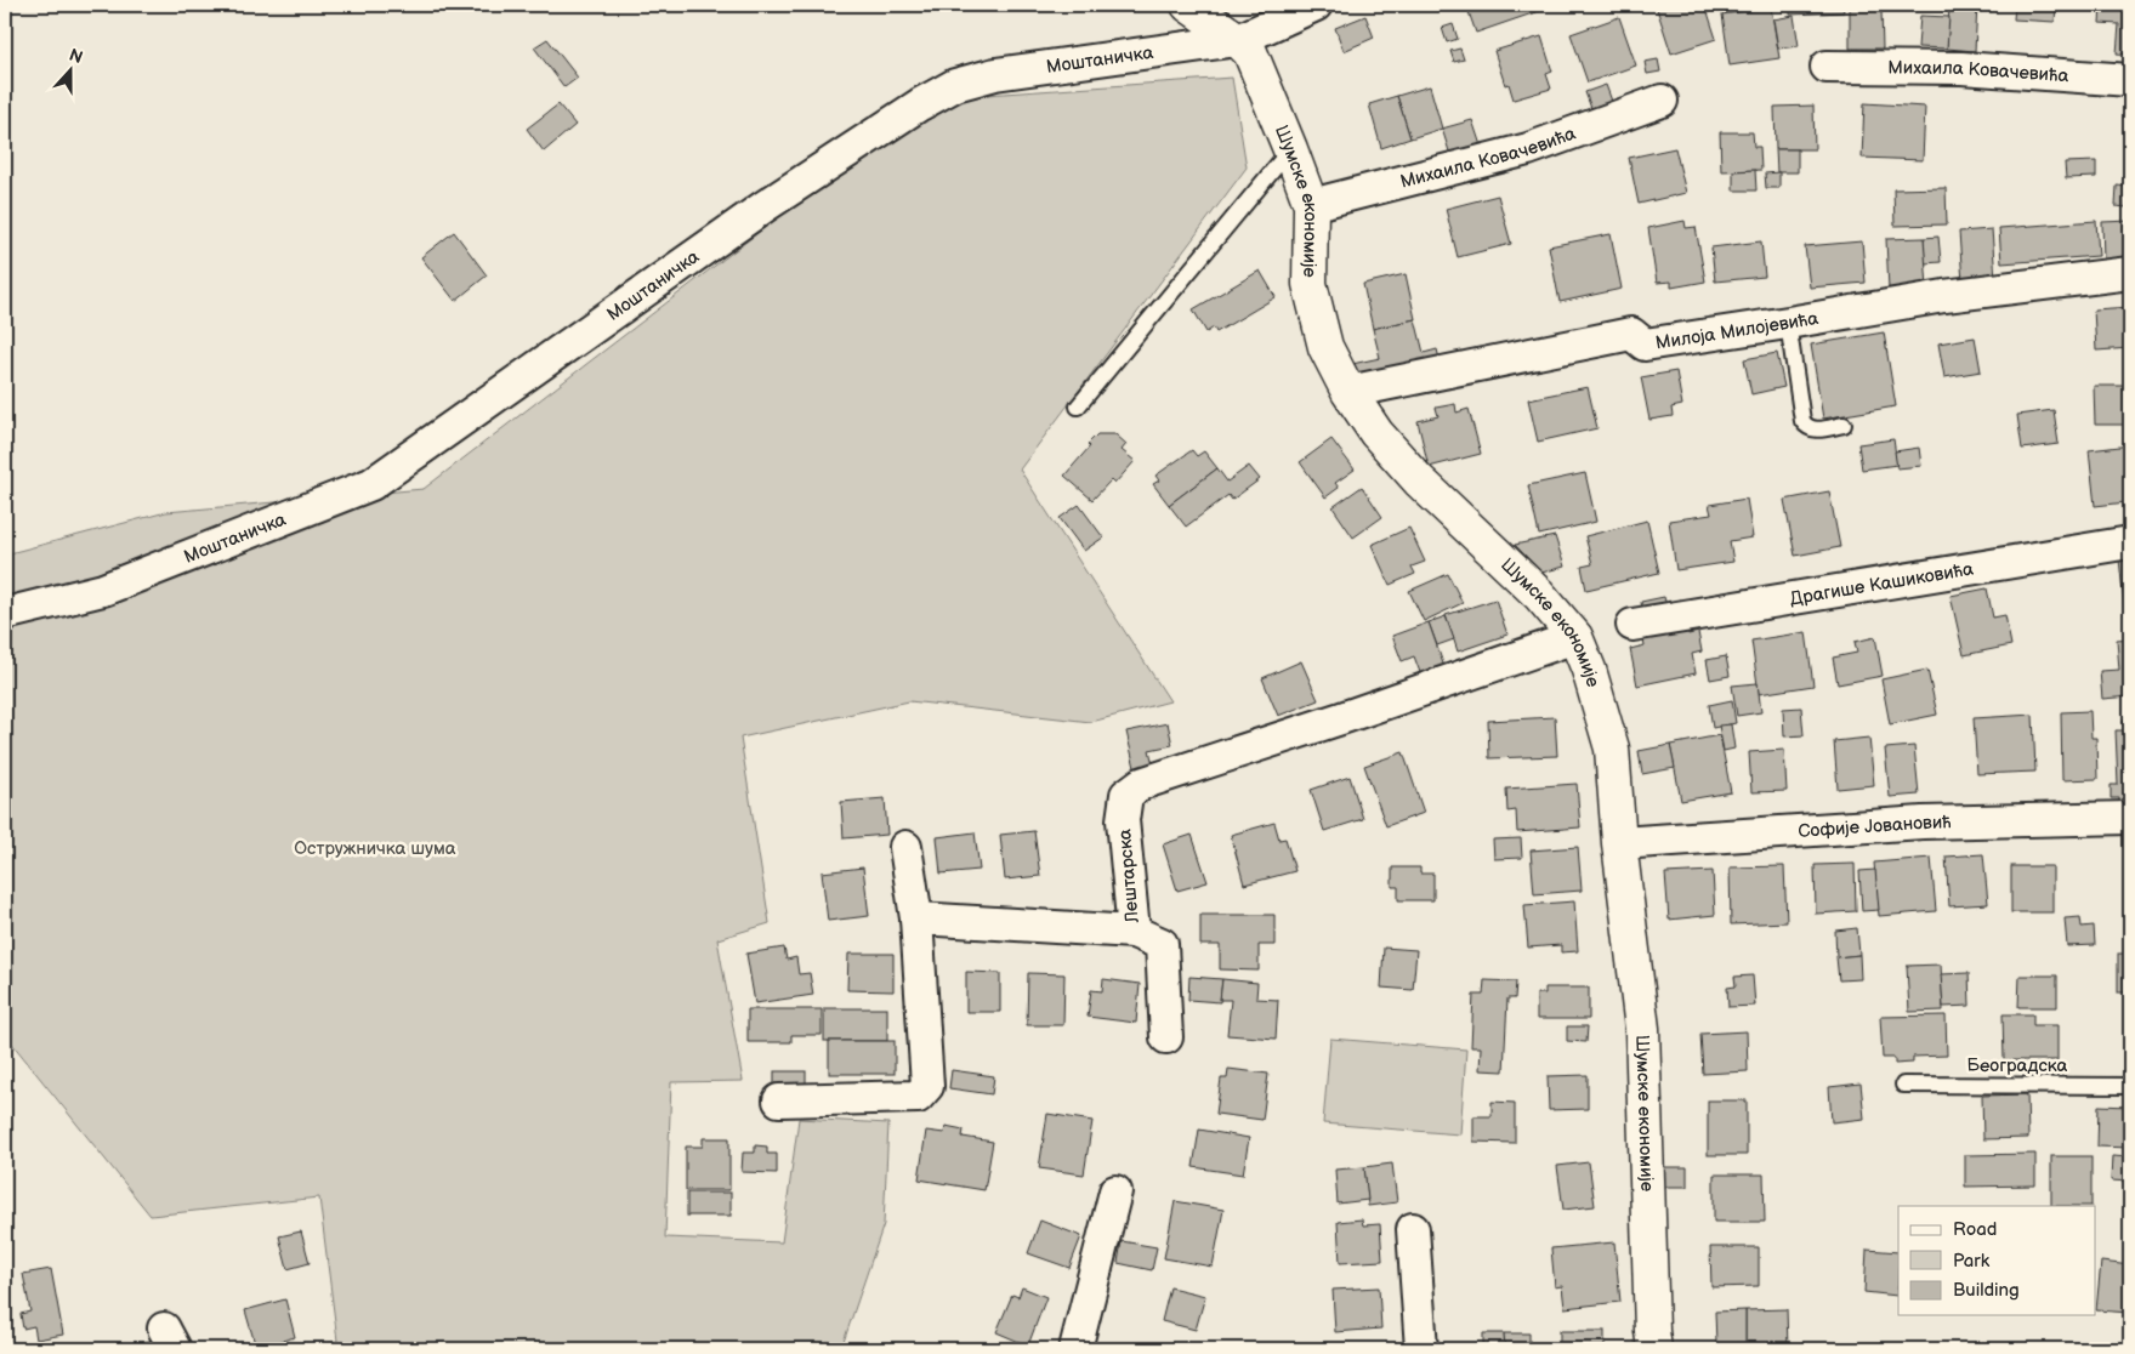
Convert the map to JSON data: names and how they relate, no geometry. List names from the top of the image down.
{
  "streets": {
    "street": [
      "Моштаничка",
      "Михаила Ковачевића",
      "Шумске економије",
      "Милоја Милојевића",
      "Драгише Кашиковића",
      "Софије Јовановић",
      "Лештарска"
    ],
    "lane": ["Београдска"]
  },
  "crossings": [
    ["Моштаничка", "Шумске економије"],
    ["Михаила Ковачевића", "Шумске економије"],
    ["Шумске економије", "Милоја Милојевића"],
    ["Шумске економије", "Софије Јовановић"],
    ["Шумске економије", "Лештарска"]
  ],
  "parks": ["Остружничка шума"],
  "legend": ["Road", "Park", "Building"],
  "north": "top"
}
